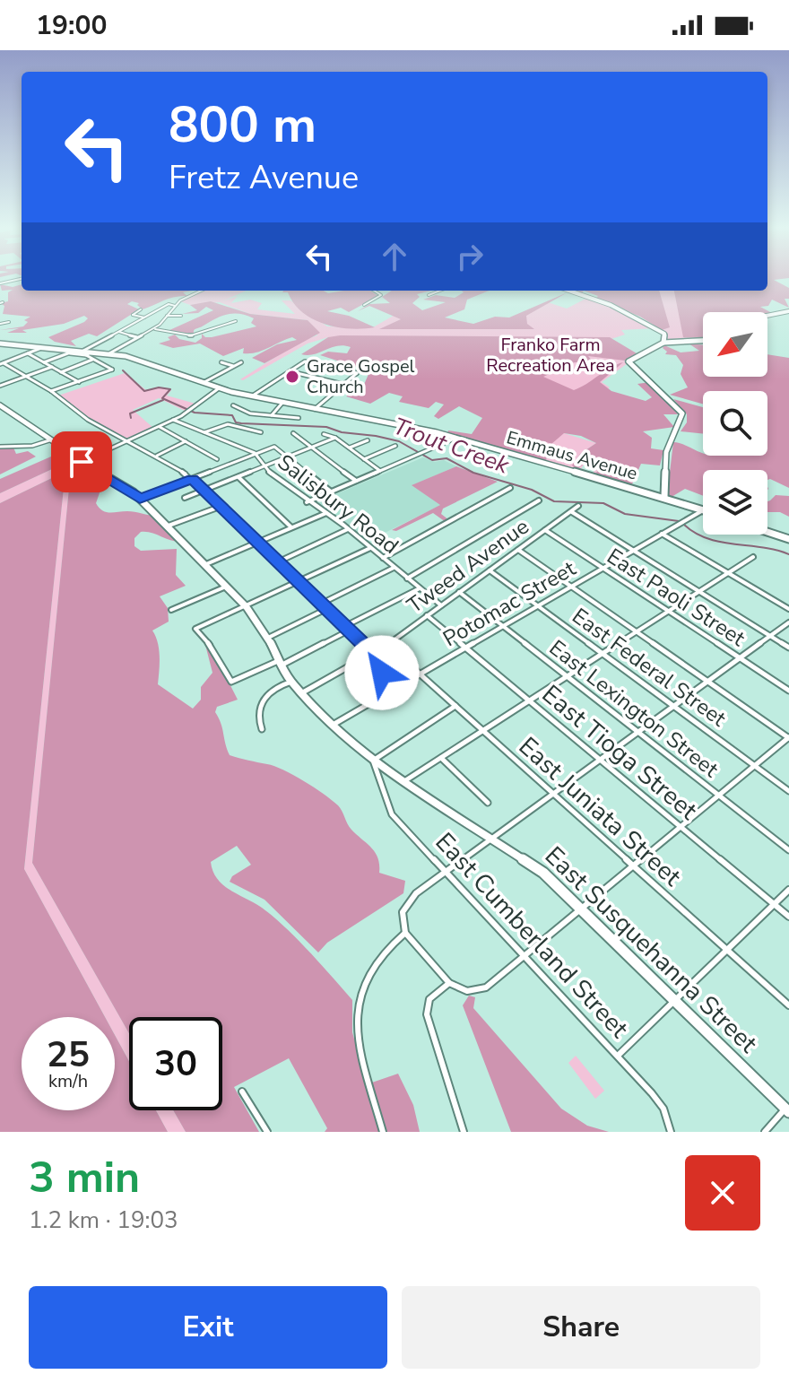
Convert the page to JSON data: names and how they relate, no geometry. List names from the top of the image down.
{
  "streets": {
    "main road": ["Emmaus Avenue", "East Susquehanna Street"],
    "street": [
      "Salisbury Road",
      "Tweed Avenue",
      "East Paoli Street",
      "Potomac Street",
      "East Federal Street",
      "East Lexington Street",
      "East Tioga Street",
      "East Juniata Street",
      "East Cumberland Street"
    ]
  },
  "crossings": [
    ["Emmaus Avenue", "Potomac Street"],
    ["Salisbury Road", "Tweed Avenue"],
    ["Tweed Avenue", "East Paoli Street"],
    ["Tweed Avenue", "East Federal Street"],
    ["Tweed Avenue", "East Lexington Street"],
    ["Tweed Avenue", "East Tioga Street"],
    ["Tweed Avenue", "East Juniata Street"],
    ["Tweed Avenue", "East Susquehanna Street"],
    ["East Paoli Street", "Potomac Street"],
    ["Potomac Street", "East Federal Street"],
    ["Potomac Street", "East Lexington Street"],
    ["Potomac Street", "East Tioga Street"],
    ["Potomac Street", "East Juniata Street"],
    ["Potomac Street", "East Susquehanna Street"],
    ["East Cumberland Street", "East Susquehanna Street"]
  ],
  "water": ["Trout Creek"],
  "parks": ["Franko Farm Recreation Area"],
  "places": ["Grace Gospel Church"],
  "north": "bottom left",
  "page": {
    "status": "19:00",
    "turn": ["800 m", "Fretz Avenue"],
    "speed": "25 km/h",
    "limit": "30",
    "heading": ["3 min", "1.2 km · 19:03"],
    "buttons": ["Exit", "Share"]
  }
}
